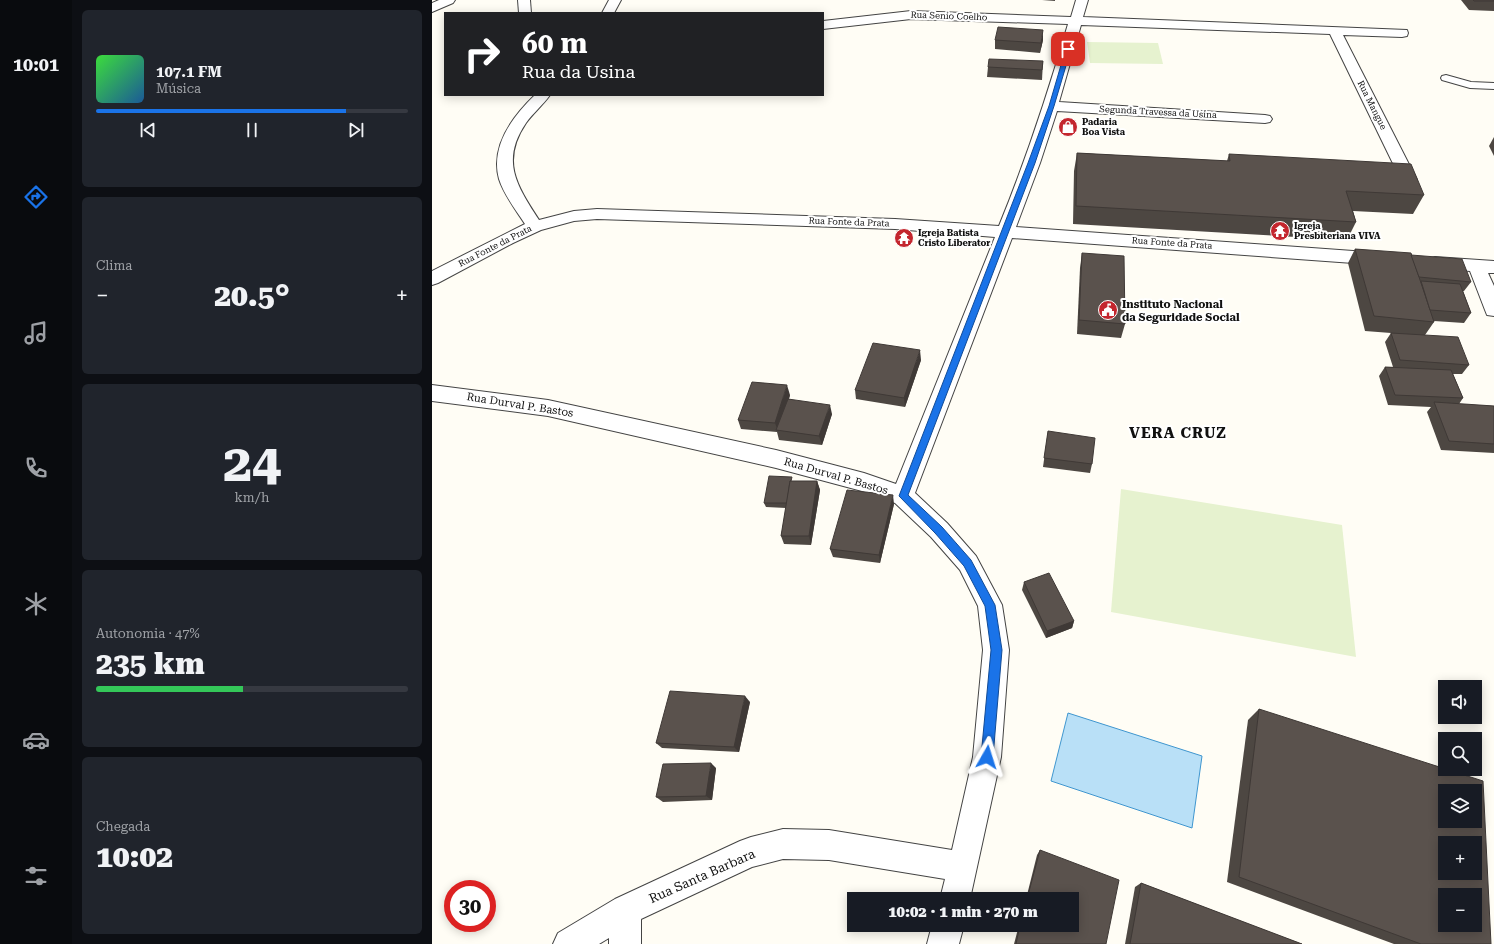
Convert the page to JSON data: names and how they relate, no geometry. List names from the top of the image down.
{
  "streets": {
    "street": [
      "Rua Senio Coelho",
      "Rua Mangue",
      "Segunda Travessa da Usina",
      "Rua Fonte da Prata",
      "Rua Durval P. Bastos",
      "Rua Santa Barbara"
    ]
  },
  "crossings": [
    ["Rua Senio Coelho", "Rua Mangue"],
    ["Rua Durval P. Bastos", "Rua Santa Barbara"]
  ],
  "districts": ["VERA CRUZ"],
  "places": {
    "shop": ["Padaria Boa Vista"],
    "temple": ["Igreja Presbiteriana VIVA", "Igreja Batista Cristo Liberator"],
    "public building": ["Instituto Nacional da Seguridade Social"]
  },
  "page": {
    "tabs": "10:01",
    "turn": ["60 m", "Rua da Usina"],
    "song": ["107.1 FM", "Música"],
    "tile": [
      "Clima",
      ["24", "km/h"],
      ["Autonomia · 47%", "235 km"],
      ["Chegada", "10:02"]
    ],
    "heat": ["−", "20.5°", "+"],
    "map_buttons": ["+", "−"],
    "limit": "30",
    "trip": "10:02 · 1 min · 270 m"
  }
}
